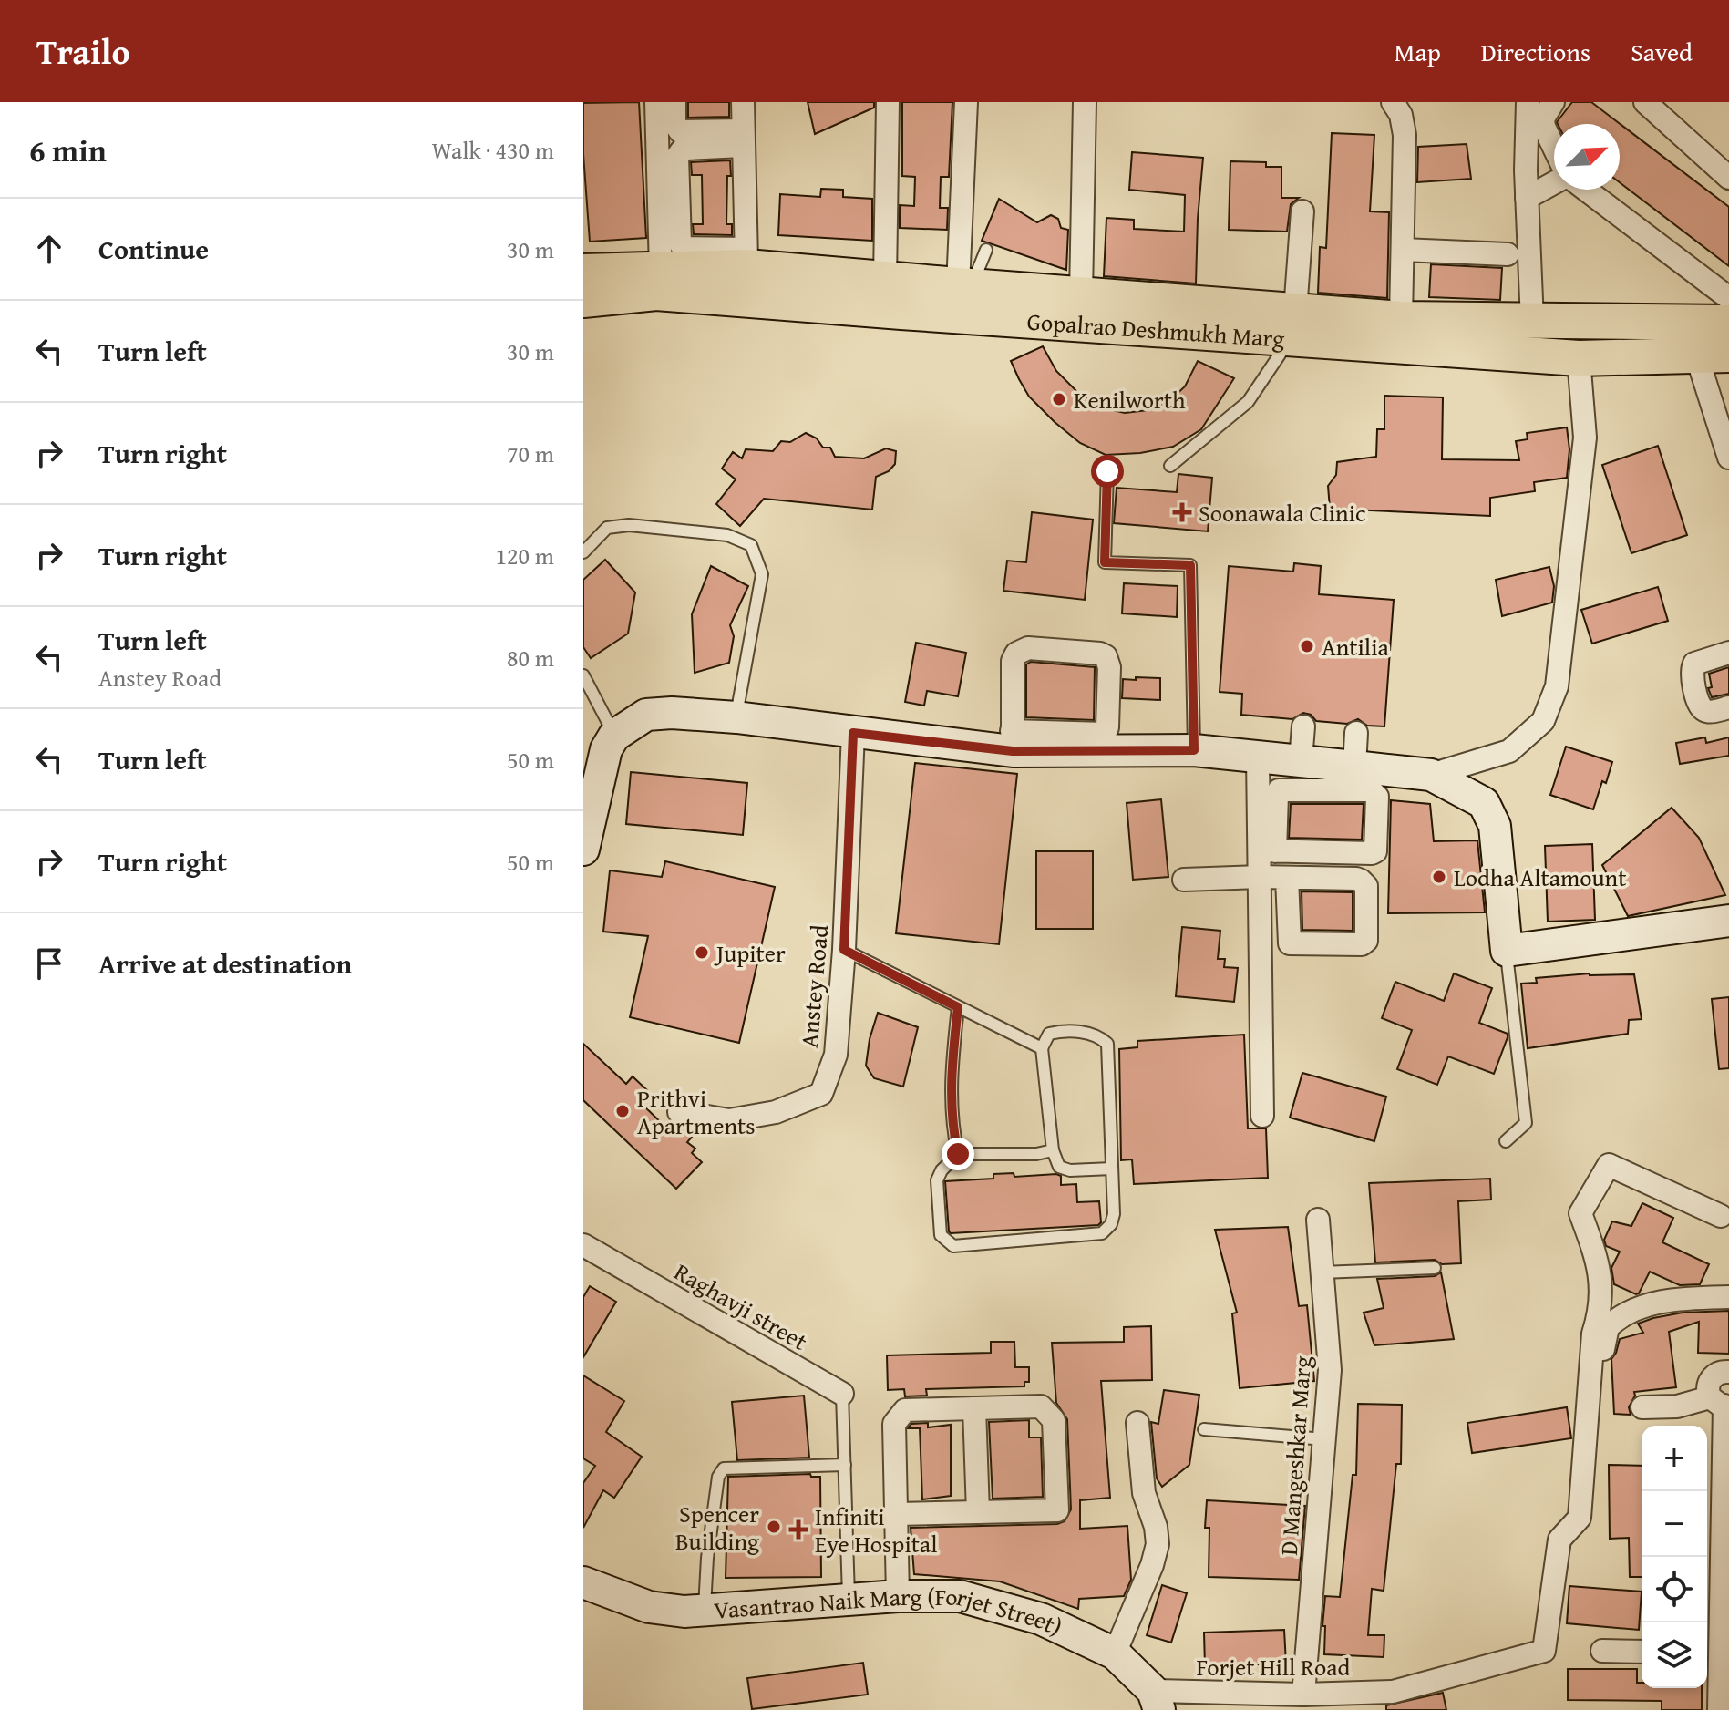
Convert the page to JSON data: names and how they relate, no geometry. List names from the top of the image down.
{
  "streets": {
    "main road": ["Gopalrao Deshmukh Marg"],
    "street": [
      "Anstey Road",
      "Raghavji street",
      "D Mangeshkar Marg",
      "Vasantrao Naik Marg (Forjet Street)",
      "Forjet Hill Road"
    ]
  },
  "crossings": [
    ["D Mangeshkar Marg", "Forjet Hill Road"],
    ["Vasantrao Naik Marg (Forjet Street)", "Forjet Hill Road"]
  ],
  "places": {
    "other": [
      "Kenilworth",
      "Antilia",
      "Lodha Altamount",
      "Jupiter",
      "Prithvi Apartments",
      "Spencer Building"
    ],
    "health": ["Soonawala Clinic", "Infiniti Eye Hospital"]
  },
  "north": "top right",
  "page": {
    "header": "Trailo",
    "nav": ["Map", "Directions", "Saved"],
    "heading": ["6 min", "Walk · 430 m"],
    "list": [
      ["Continue", "30 m"],
      ["Turn left", "30 m"],
      ["Turn right", "70 m"],
      ["Turn right", "120 m"],
      ["Turn left", "Anstey Road", "80 m"],
      ["Turn left", "50 m"],
      ["Turn right", "50 m"],
      "Arrive at destination"
    ],
    "map_buttons": ["+", "−"]
  }
}
